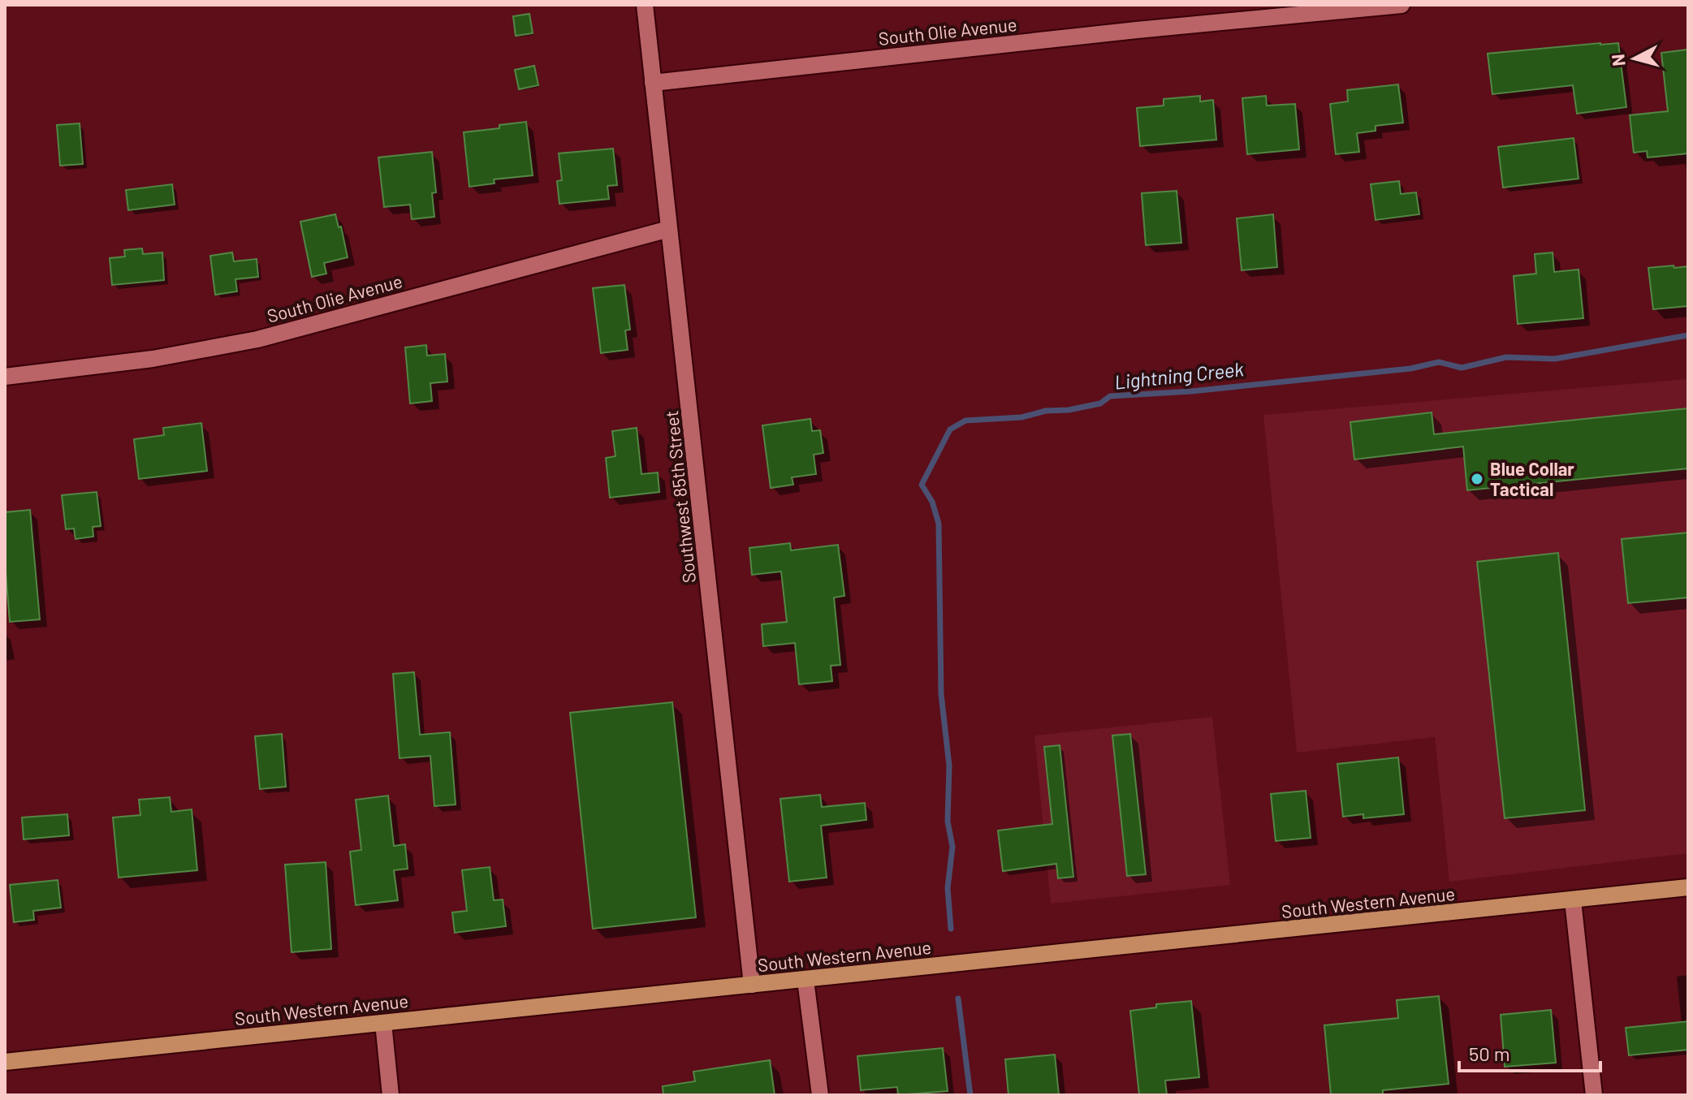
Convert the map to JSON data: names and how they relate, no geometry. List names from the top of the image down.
{
  "streets": {
    "main road": ["South Western Avenue"],
    "street": ["South Olie Avenue", "Southwest 85th Street"]
  },
  "crossings": [
    ["South Olie Avenue", "Southwest 85th Street"],
    ["Southwest 85th Street", "South Western Avenue"]
  ],
  "water": ["Lightning Creek"],
  "places": ["Blue Collar Tactical"],
  "scale_bar": "50 m",
  "north": "left"
}
